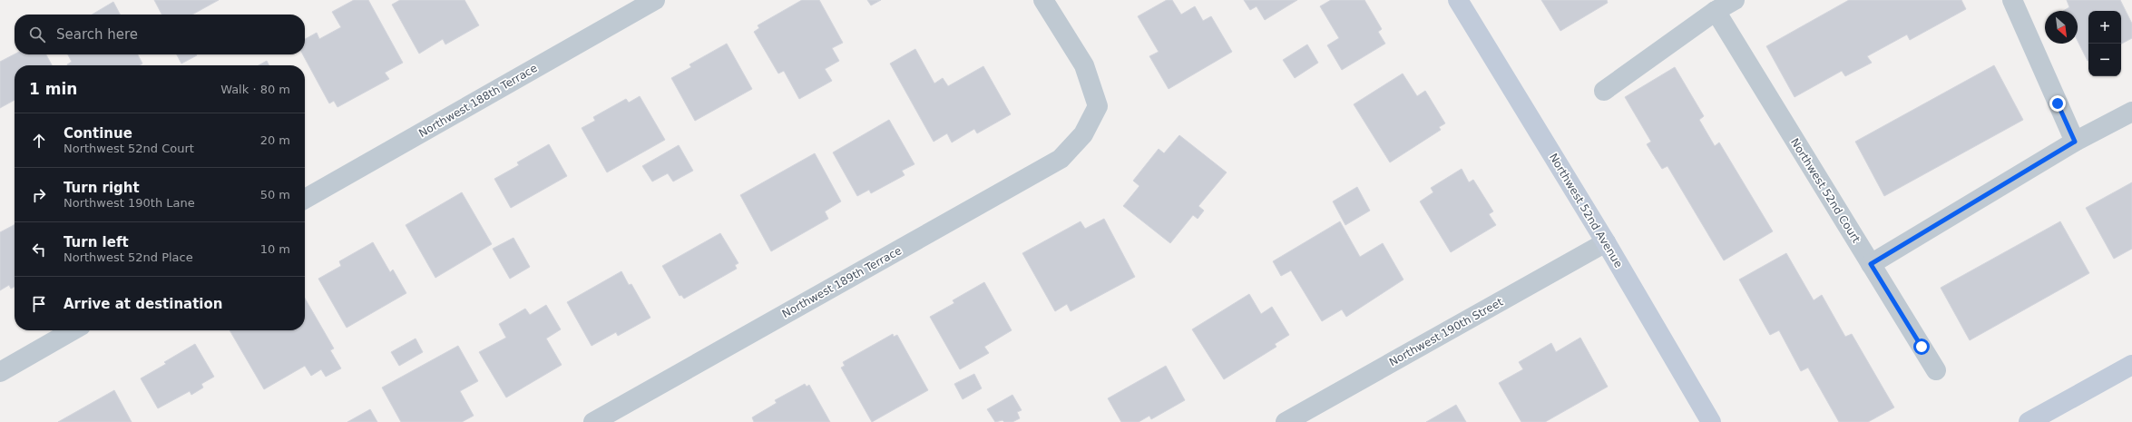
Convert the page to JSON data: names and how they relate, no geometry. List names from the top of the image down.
{
  "streets": {
    "street": [
      "Northwest 188th Terrace",
      "Northwest 52nd Court",
      "Northwest 52nd Avenue",
      "Northwest 189th Terrace",
      "Northwest 190th Street"
    ]
  },
  "crossings": [
    ["Northwest 52nd Avenue", "Northwest 190th Street"]
  ],
  "north": "bottom right",
  "page": {
    "map_buttons": ["+", "−"],
    "search": "Search here",
    "heading": ["1 min", "Walk · 80 m"],
    "list": [
      ["Continue", "Northwest 52nd Court", "20 m"],
      ["Turn right", "Northwest 190th Lane", "50 m"],
      ["Turn left", "Northwest 52nd Place", "10 m"],
      "Arrive at destination"
    ]
  }
}
